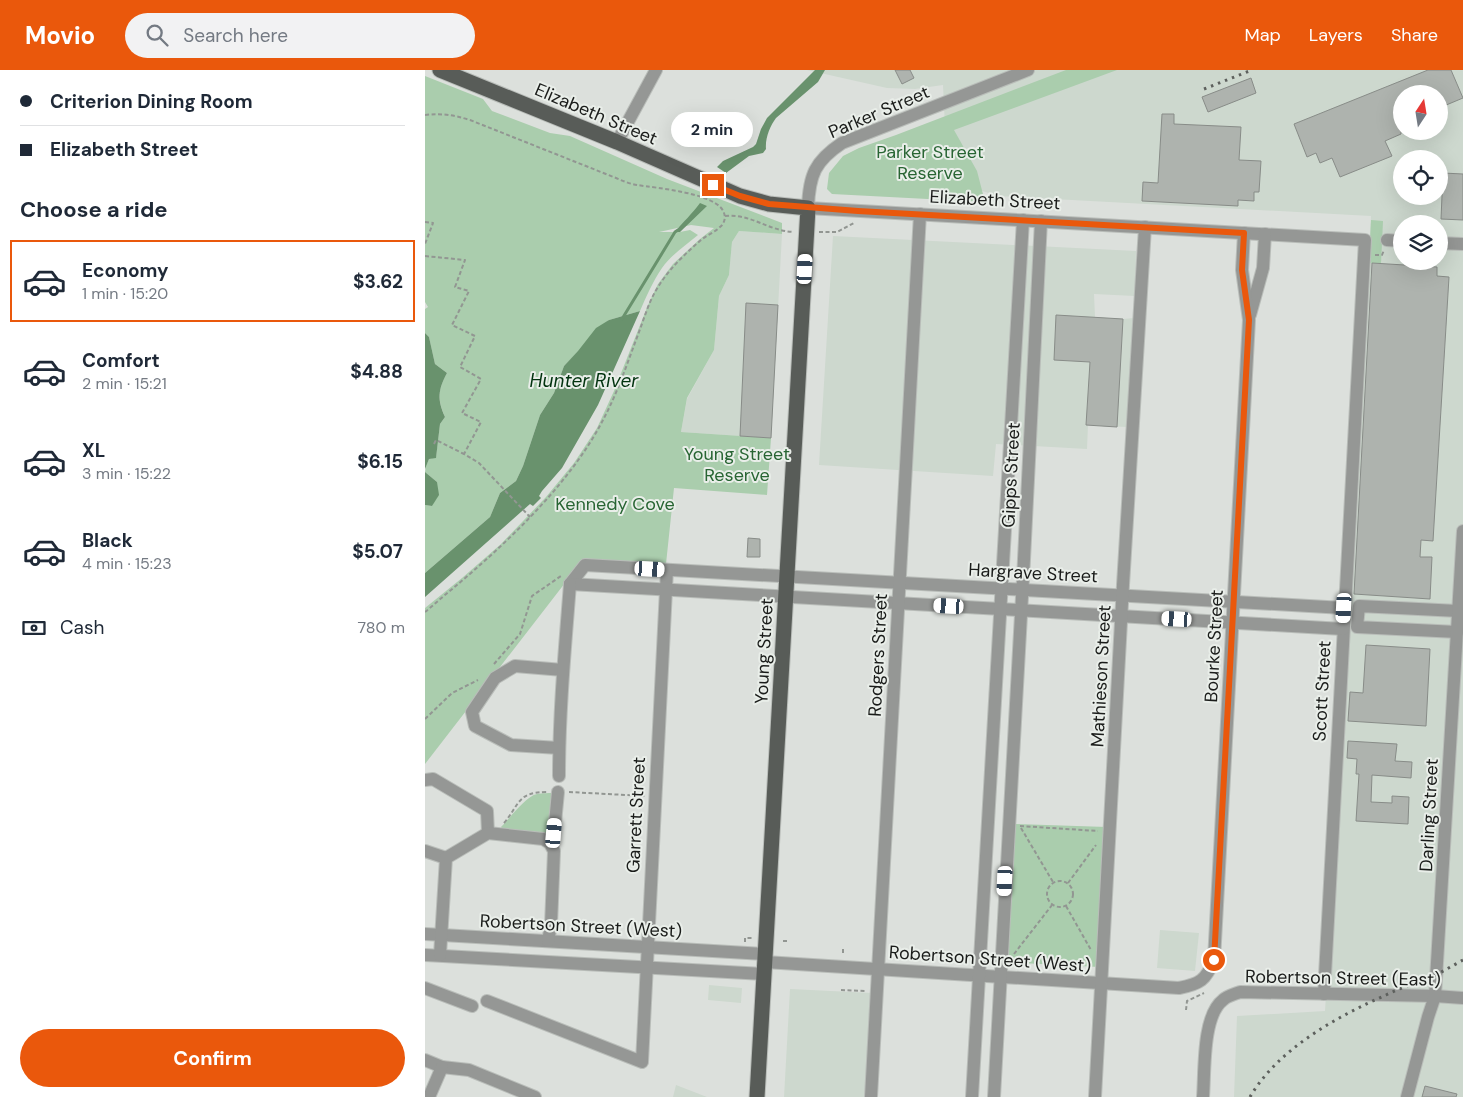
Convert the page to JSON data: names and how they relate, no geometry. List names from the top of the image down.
{
  "streets": {
    "main road": ["Elizabeth Street", "Young Street"],
    "street": [
      "Parker Street",
      "Gipps Street",
      "Hargrave Street",
      "Bourke Street",
      "Rodgers Street",
      "Mathieson Street",
      "Scott Street",
      "Garrett Street",
      "Darling Street",
      "Robertson Street (West)",
      "Robertson Street (East)"
    ]
  },
  "crossings": [
    ["Parker Street", "Elizabeth Street"],
    ["Parker Street", "Young Street"],
    ["Elizabeth Street", "Gipps Street"],
    ["Elizabeth Street", "Bourke Street"],
    ["Elizabeth Street", "Young Street"],
    ["Elizabeth Street", "Rodgers Street"],
    ["Elizabeth Street", "Mathieson Street"],
    ["Elizabeth Street", "Scott Street"],
    ["Gipps Street", "Hargrave Street"],
    ["Gipps Street", "Robertson Street (West)"],
    ["Hargrave Street", "Bourke Street"],
    ["Hargrave Street", "Young Street"],
    ["Hargrave Street", "Rodgers Street"],
    ["Hargrave Street", "Mathieson Street"],
    ["Hargrave Street", "Scott Street"],
    ["Hargrave Street", "Garrett Street"],
    ["Bourke Street", "Robertson Street (West)"],
    ["Young Street", "Robertson Street (West)"],
    ["Rodgers Street", "Robertson Street (West)"],
    ["Mathieson Street", "Robertson Street (West)"],
    ["Scott Street", "Robertson Street (East)"],
    ["Garrett Street", "Robertson Street (West)"],
    ["Darling Street", "Robertson Street (East)"]
  ],
  "water": ["Hunter River"],
  "parks": ["Parker Street Reserve", "Young Street Reserve", "Kennedy Cove"],
  "north": "top",
  "page": {
    "header": "Movio",
    "search": "Search here",
    "nav": ["Map", "Layers", "Share"],
    "banner": ["Criterion Dining Room", "Elizabeth Street"],
    "bubble": "2 min",
    "heading": "Choose a ride",
    "list": [
      {
        "name": "Economy",
        "note": "1 min · 15:20",
        "value": "$3.62"
      },
      {
        "name": "Comfort",
        "note": "2 min · 15:21",
        "value": "$4.88"
      },
      {
        "name": "XL",
        "note": "3 min · 15:22",
        "value": "$6.15"
      },
      {
        "name": "Black",
        "note": "4 min · 15:23",
        "value": "$5.07"
      }
    ],
    "pay": ["Cash", "780 m"],
    "buttons": "Confirm"
  }
}
